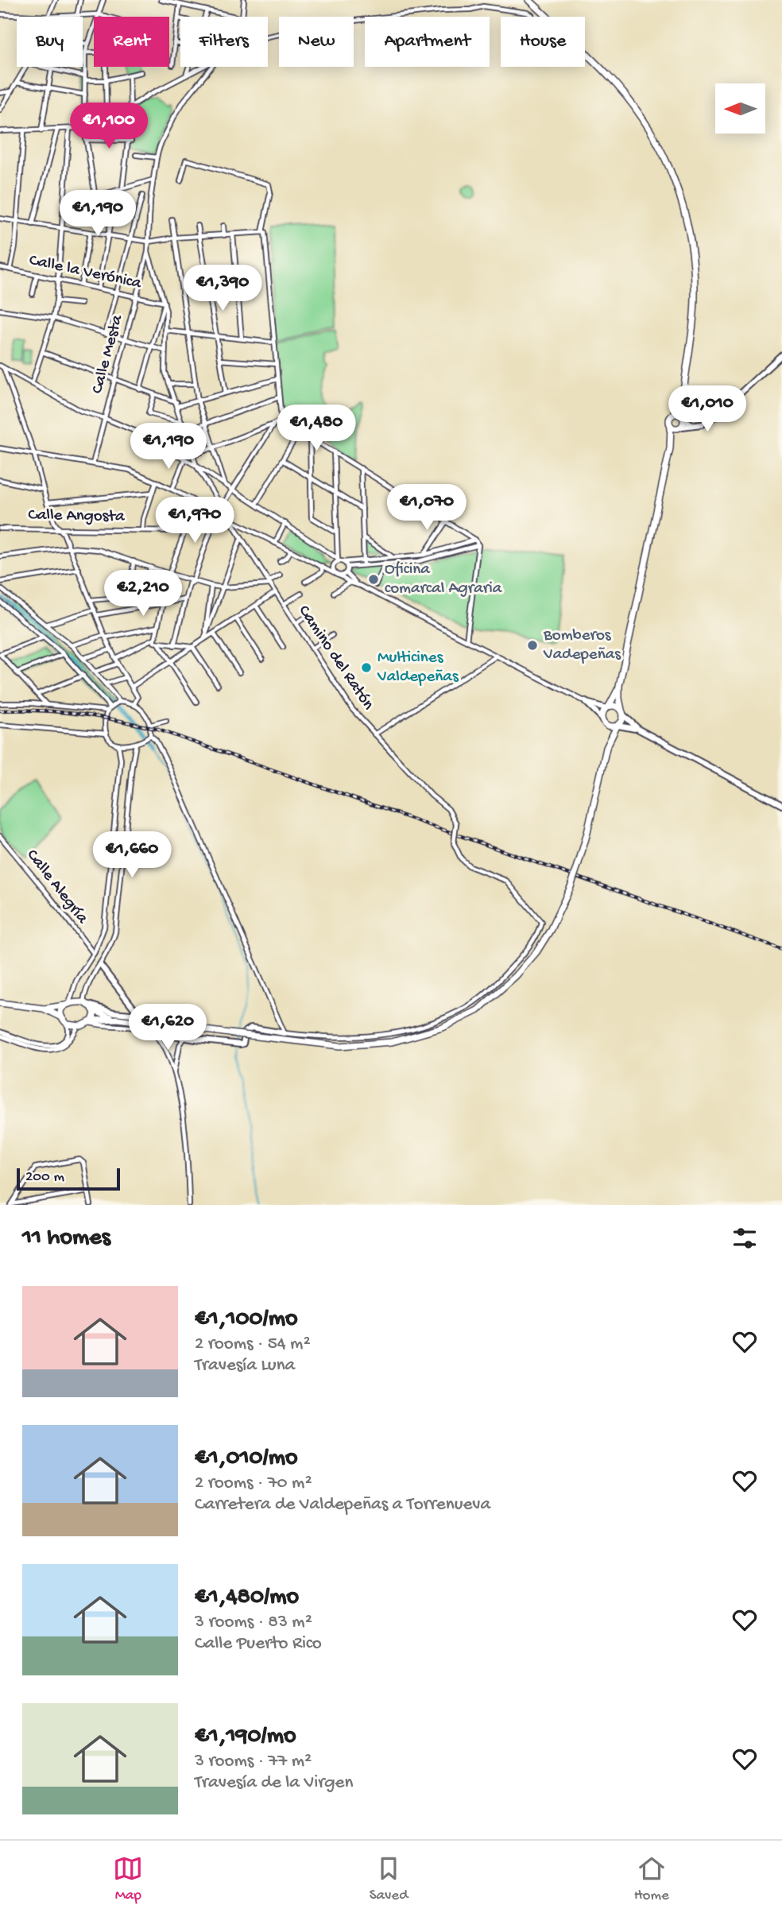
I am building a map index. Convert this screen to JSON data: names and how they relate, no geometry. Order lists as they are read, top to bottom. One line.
{"streets":{"street":["Calle la Verónica","Calle Mesta","Calle Angosta","Camino del Ratón","Calle Alegría"]},"crossings":[["Calle la Verónica","Calle Mesta"]],"places":["Oficina comarcal Agraria","Bomberos Vadepeñas","Multicines Valdepeñas"],"scale_bar":"200 m","north":"left","page":{"chip":["Buy","Rent","Filters","New","Apartment","House"],"price":["€1,100","€1,190","€1,390","€1,010","€1,480","€1,190","€1,070","€1,970","€2,210","€1,660","€1,620"],"scale":"200 m","heading":"11 homes","list":[{"name":"€1,100/mo","note":"2 rooms · 54 m² · Travesía Luna"},{"name":"€1,010/mo","note":"2 rooms · 70 m² · Carretera de Valdepeñas a Torrenueva"},{"name":"€1,480/mo","note":"3 rooms · 83 m² · Calle Puerto Rico"},{"name":"€1,190/mo","note":"3 rooms · 77 m² · Travesía de la Virgen"}],"tabs":["Map","Saved","Home"]}}
